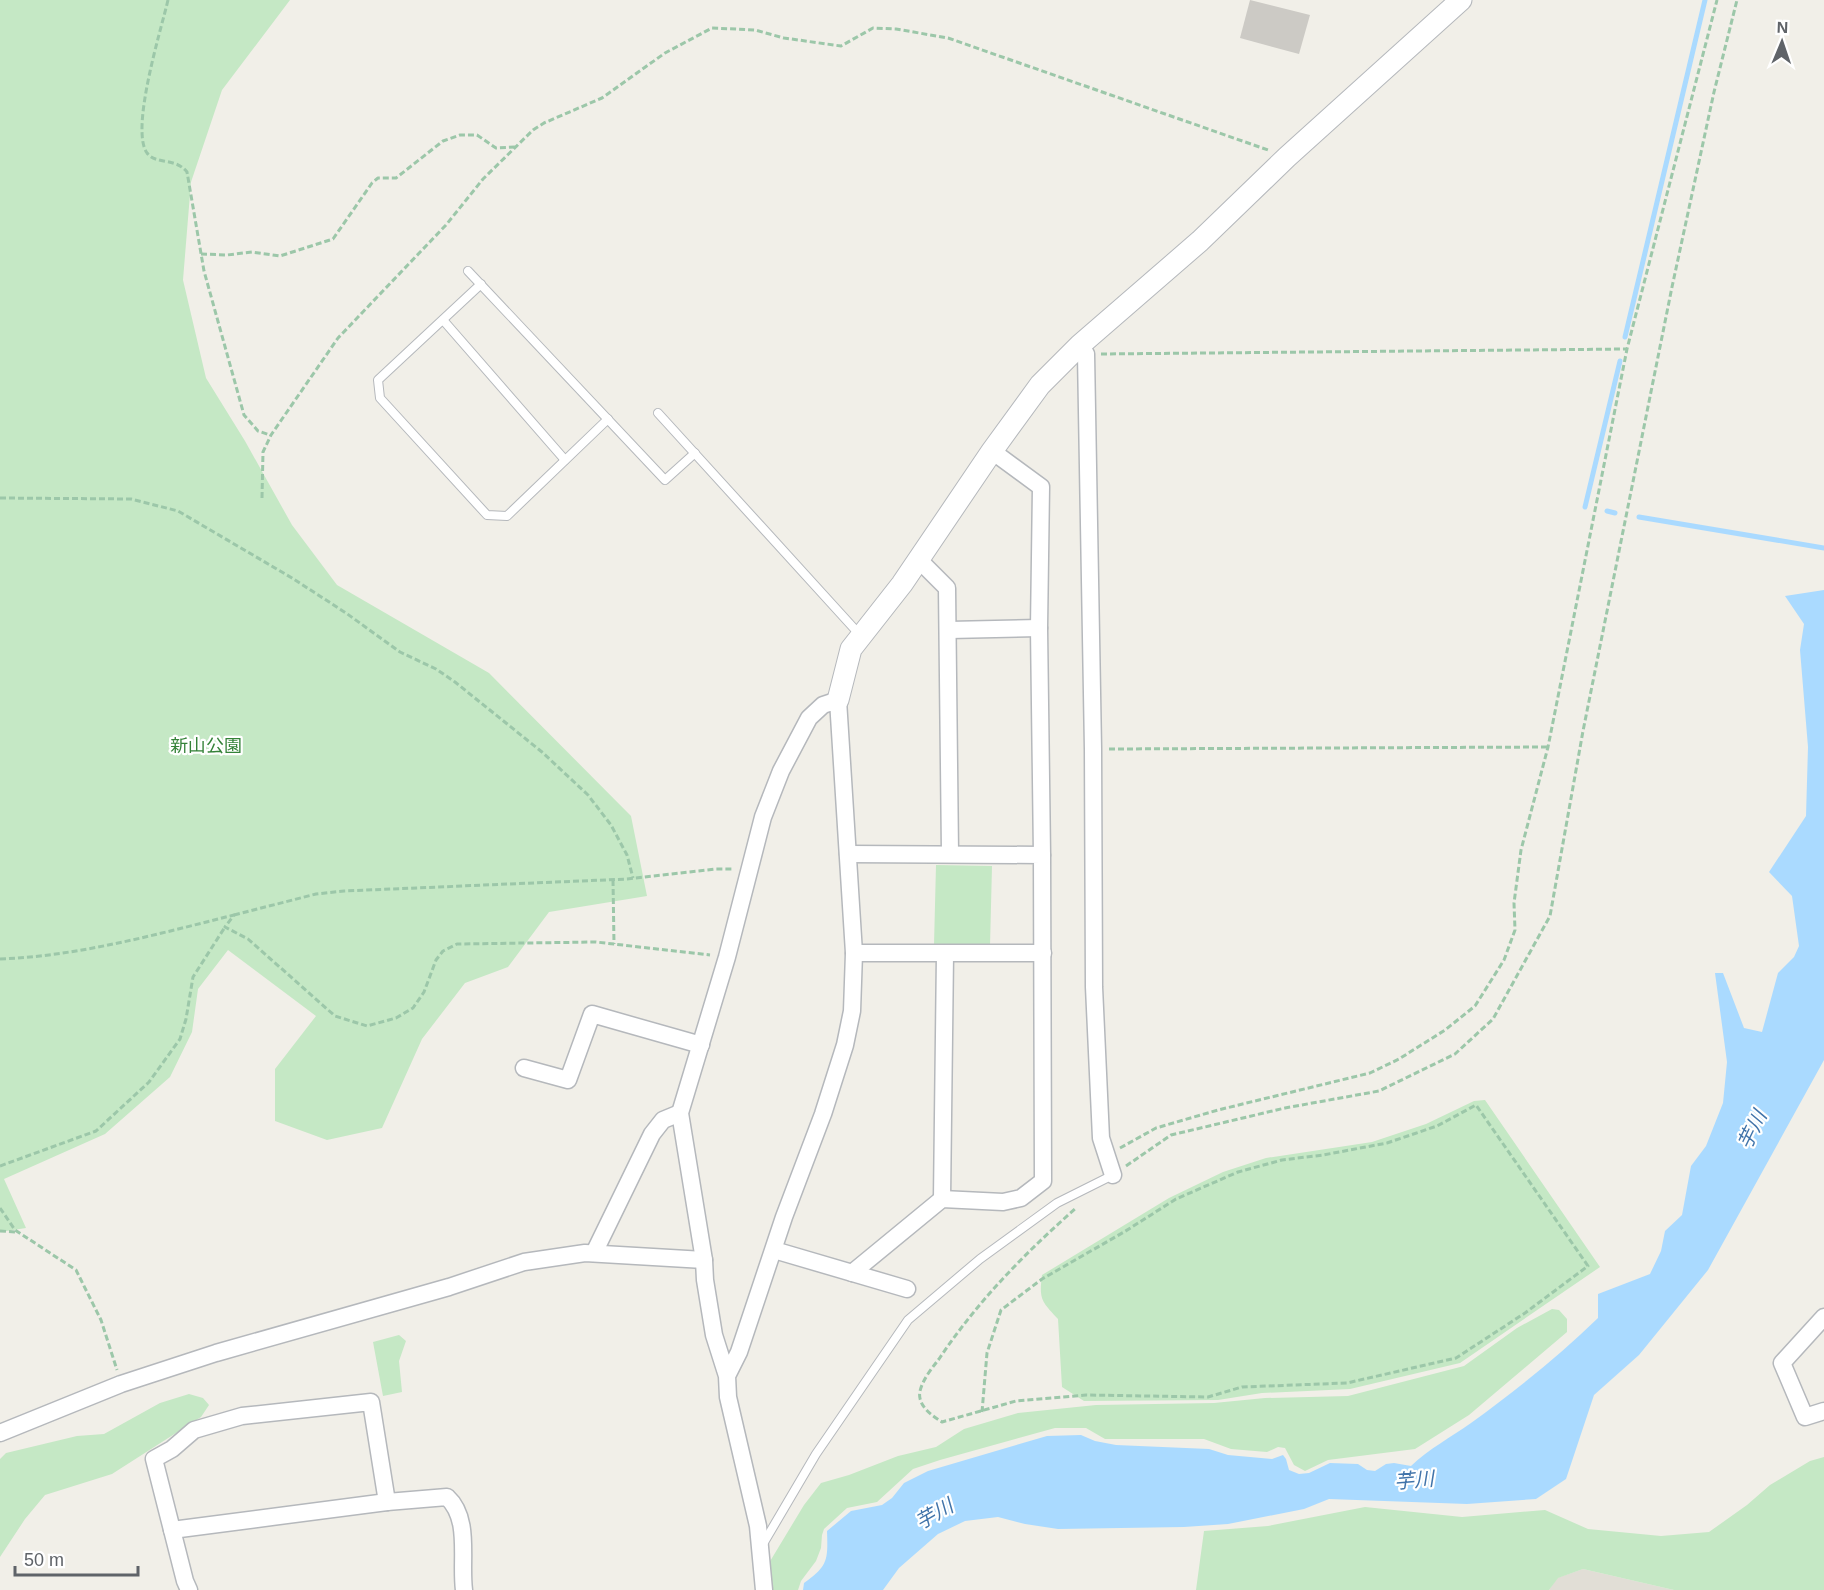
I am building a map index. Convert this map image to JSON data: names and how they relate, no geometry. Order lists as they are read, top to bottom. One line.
{"water":["芋川"],"parks":["新山公園"],"scale_bar":"50 m","north":"top"}
